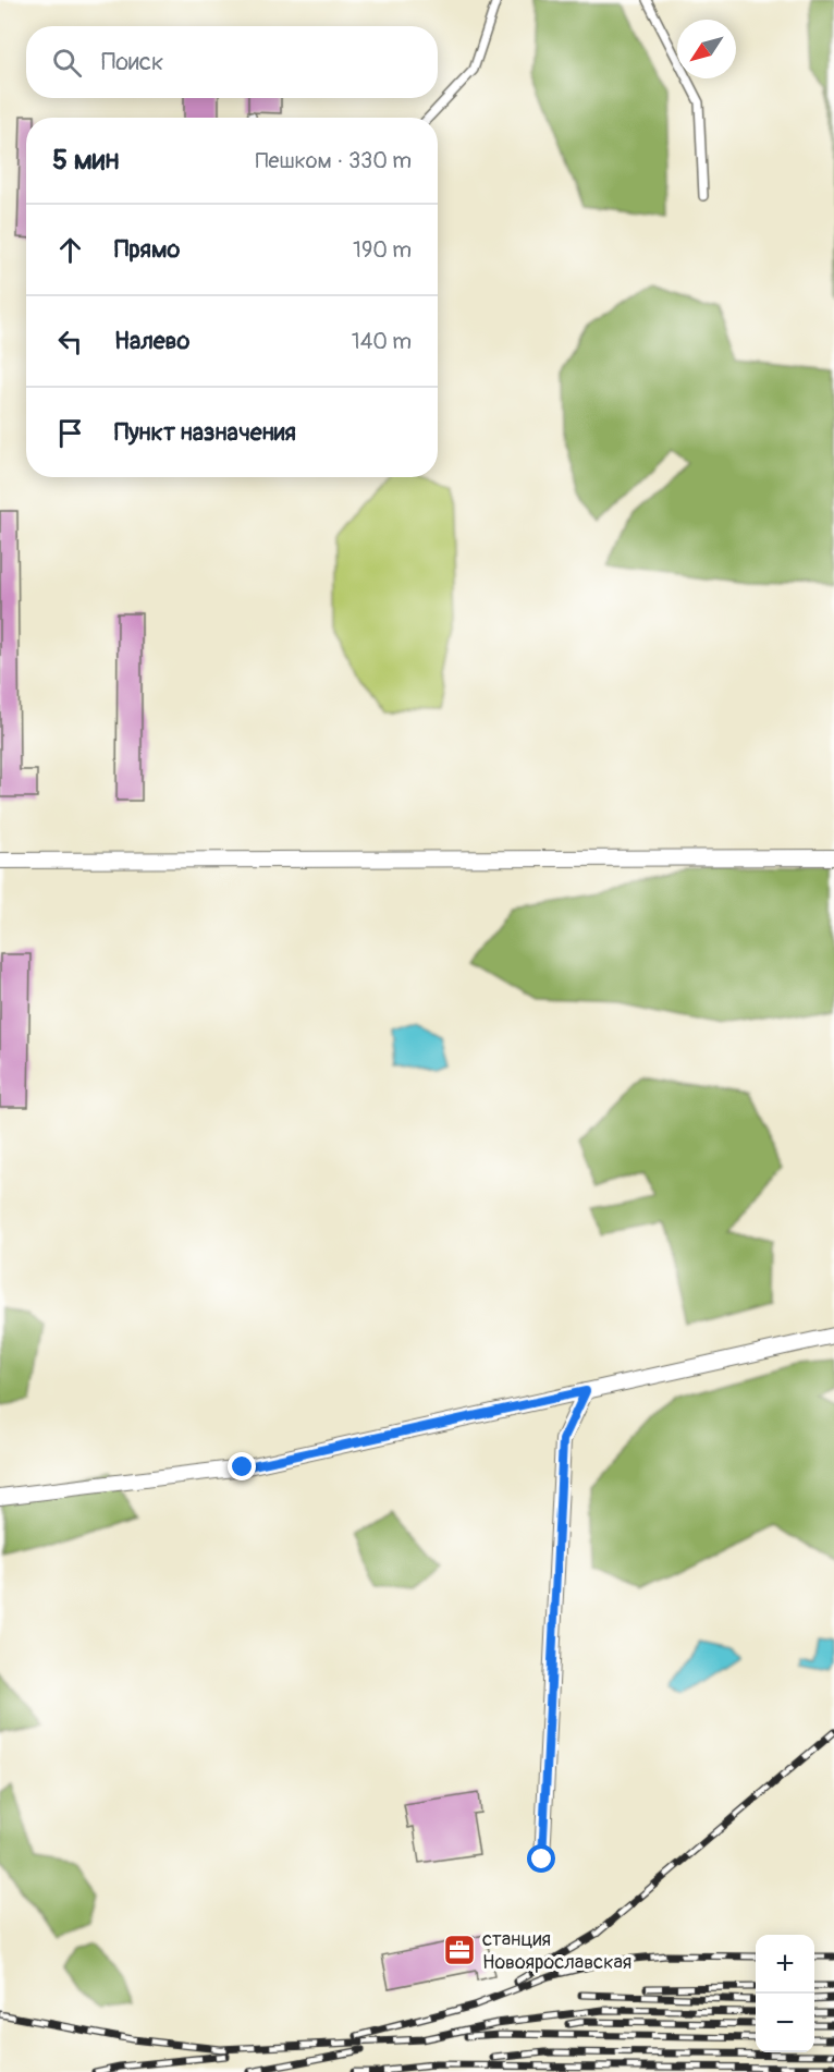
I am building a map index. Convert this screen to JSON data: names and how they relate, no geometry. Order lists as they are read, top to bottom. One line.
{"places":{"office":["станция Новоярославская"]},"north":"bottom left","page":{"search":"Поиск","heading":["5 мин","Пешком · 330 m"],"list":[["Прямо","190 m"],["Налево","140 m"],"Пункт назначения"],"map_buttons":["+","−"]}}
